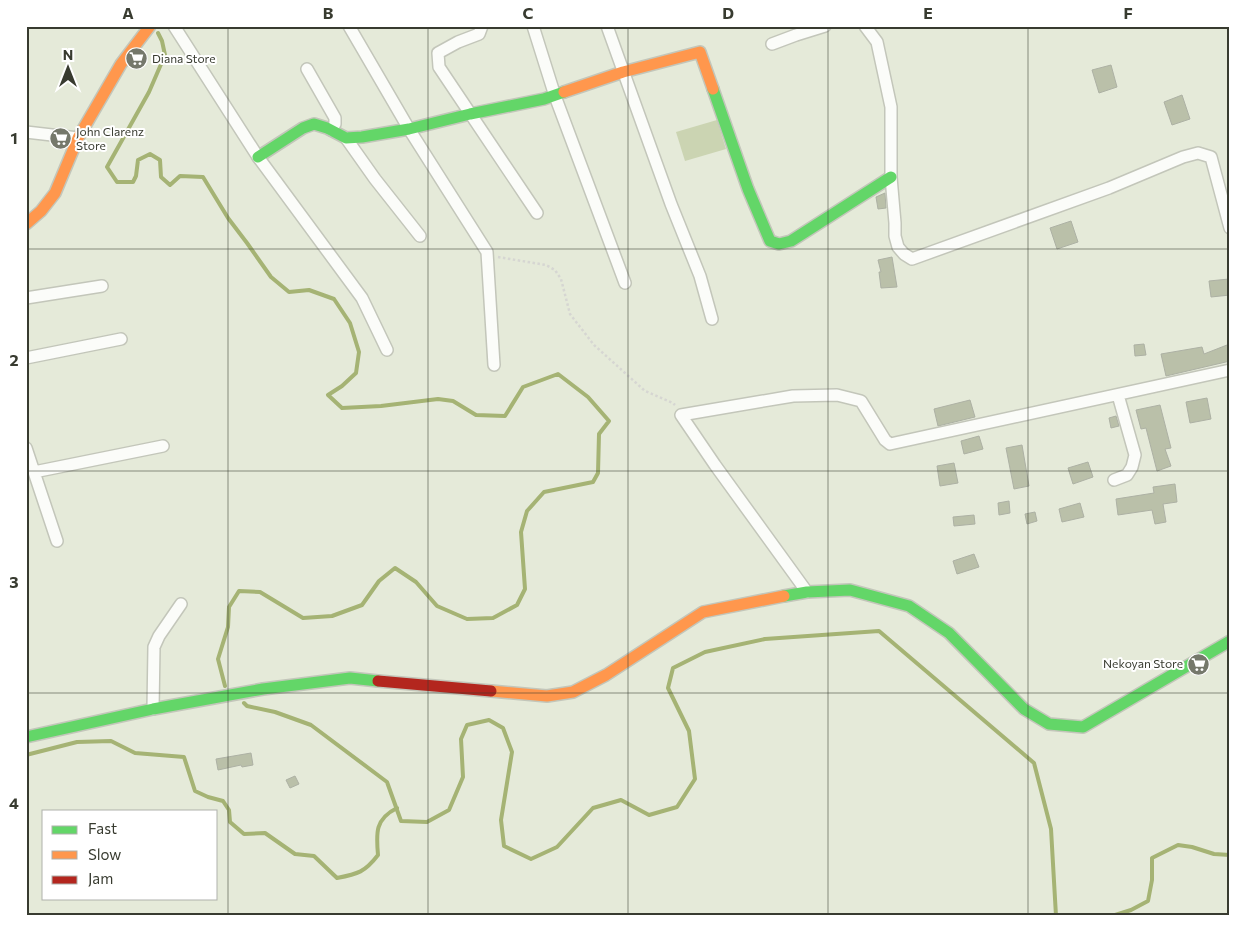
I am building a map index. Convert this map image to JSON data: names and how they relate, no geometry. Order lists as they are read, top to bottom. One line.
{"places":{"supermarket":["Diana Store","John Clarenz Store","Nekoyan Store"]},"legend":["Fast","Slow","Jam"],"north":"top","grid":{"columns":["A","B","C","D","E","F"],"rows":["1","2","3","4"]}}
